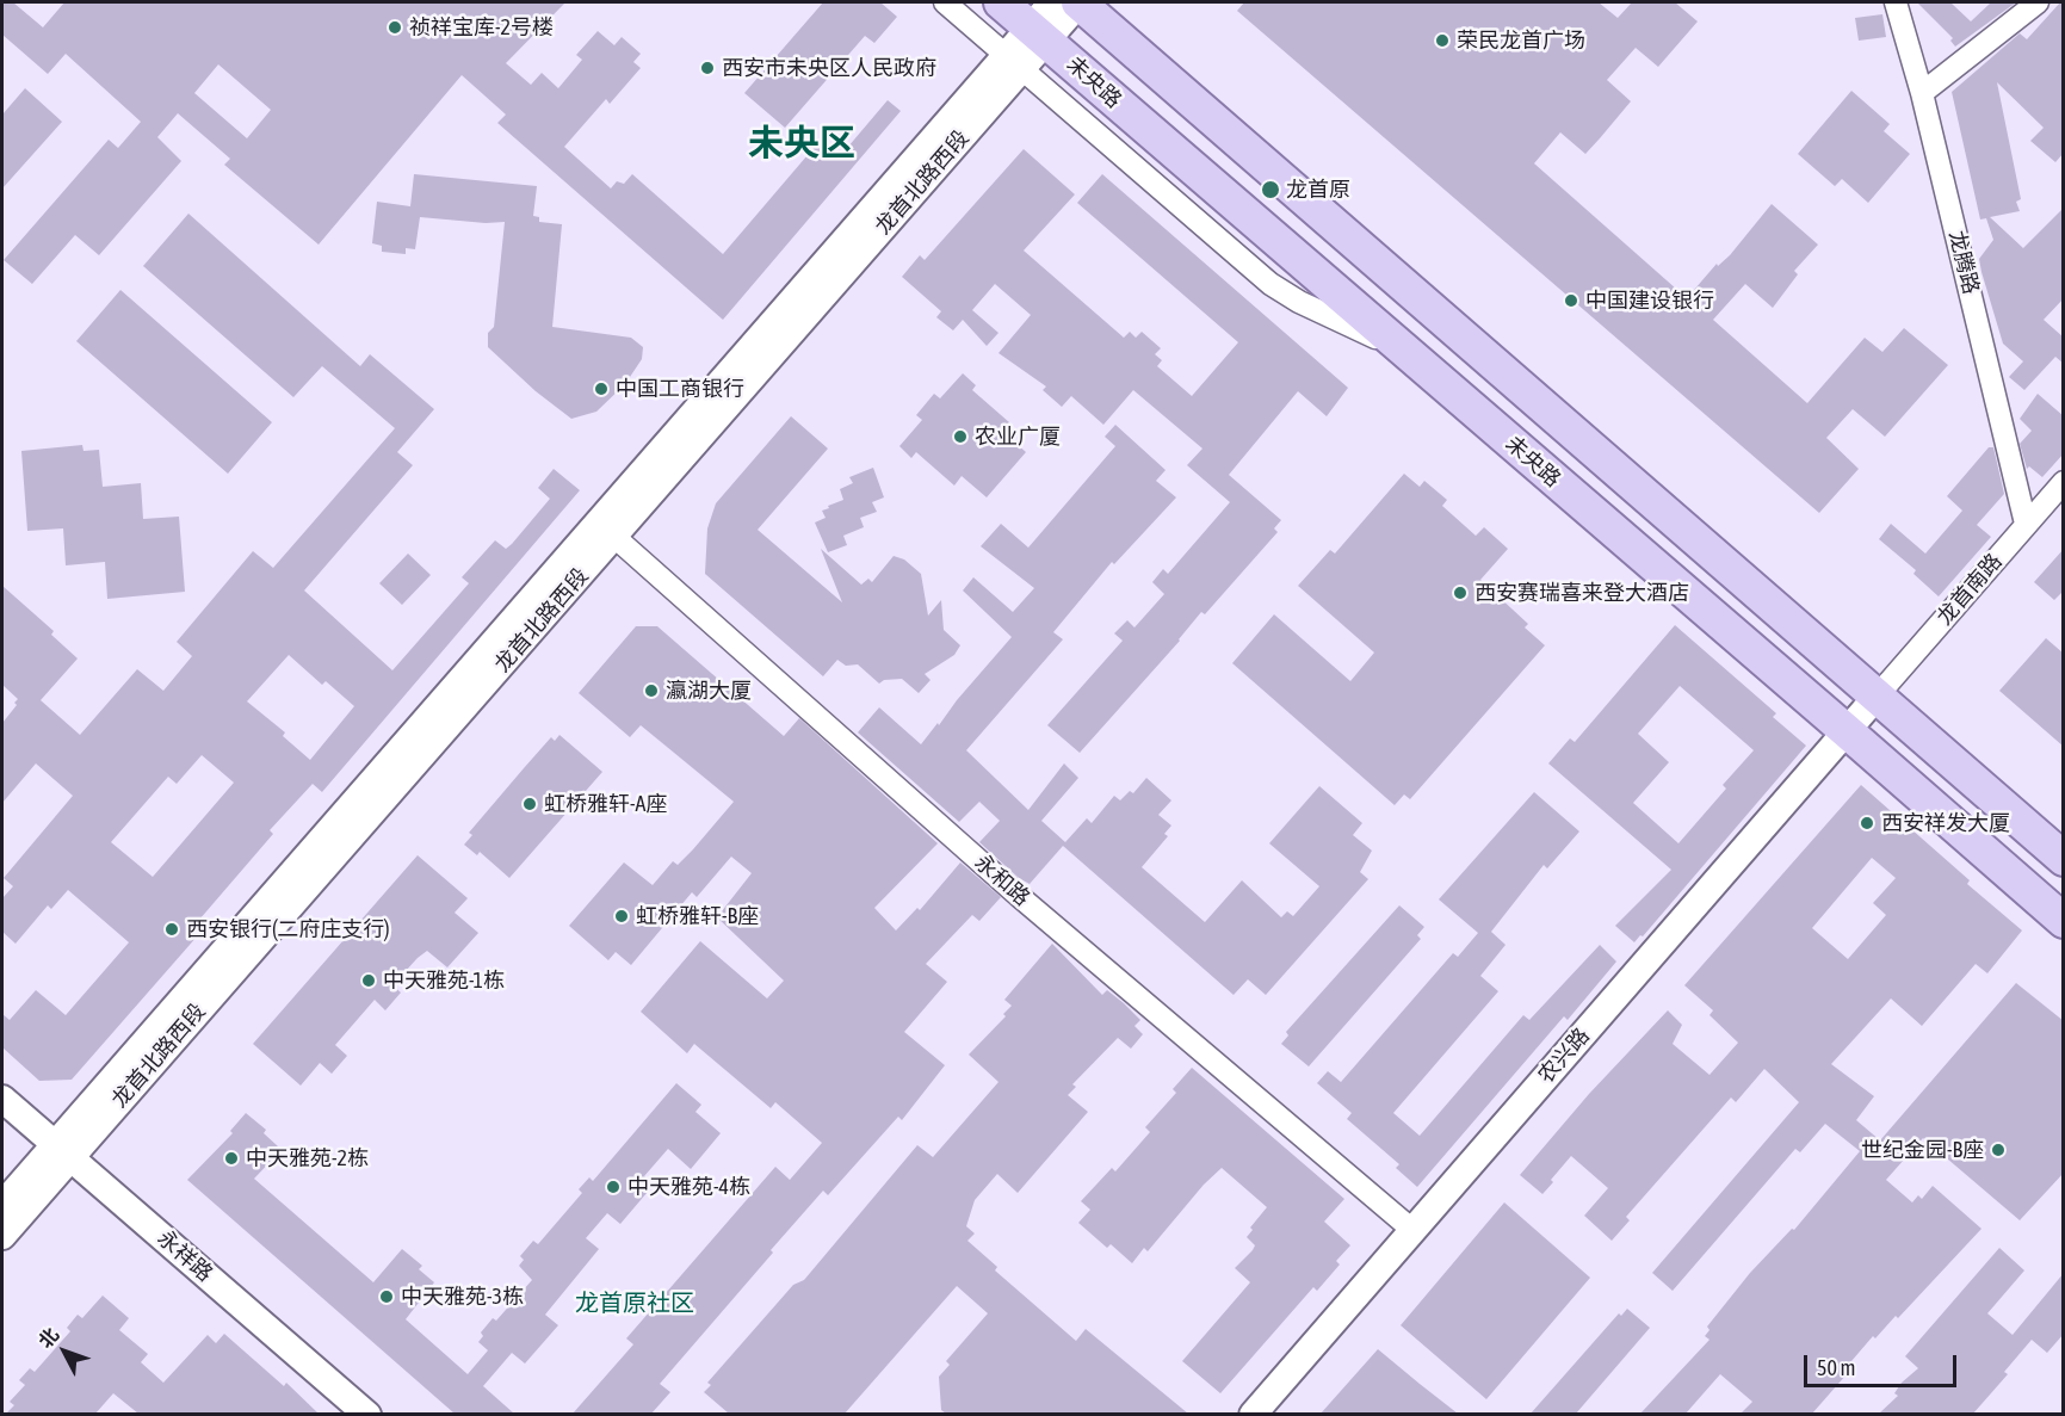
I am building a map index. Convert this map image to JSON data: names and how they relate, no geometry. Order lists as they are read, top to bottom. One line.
{"streets":{"main road":["未央路"],"street":["龙首北路西段","龙腾路","龙首南路","永和路","农兴路","永祥路"]},"crossings":[["未央路","龙首北路西段"],["未央路","农兴路"],["龙首北路西段","永和路"],["龙首北路西段","永祥路"],["龙腾路","龙首南路"],["龙首南路","农兴路"],["永和路","农兴路"]],"districts":["未央区","龙首原社区"],"places":["祯祥宝库-2号楼","荣民龙首广场","西安市未央区人民政府","龙首原","中国建设银行","中国工商银行","农业广厦","西安赛瑞喜来登大酒店","瀛湖大厦","虹桥雅轩-A座","西安祥发大厦","虹桥雅轩-B座","西安银行(二府庄支行)","中天雅苑-1栋","世纪金园-B座","中天雅苑-2栋","中天雅苑-4栋","中天雅苑-3栋"],"scale_bar":"50 m","north":"top left"}
